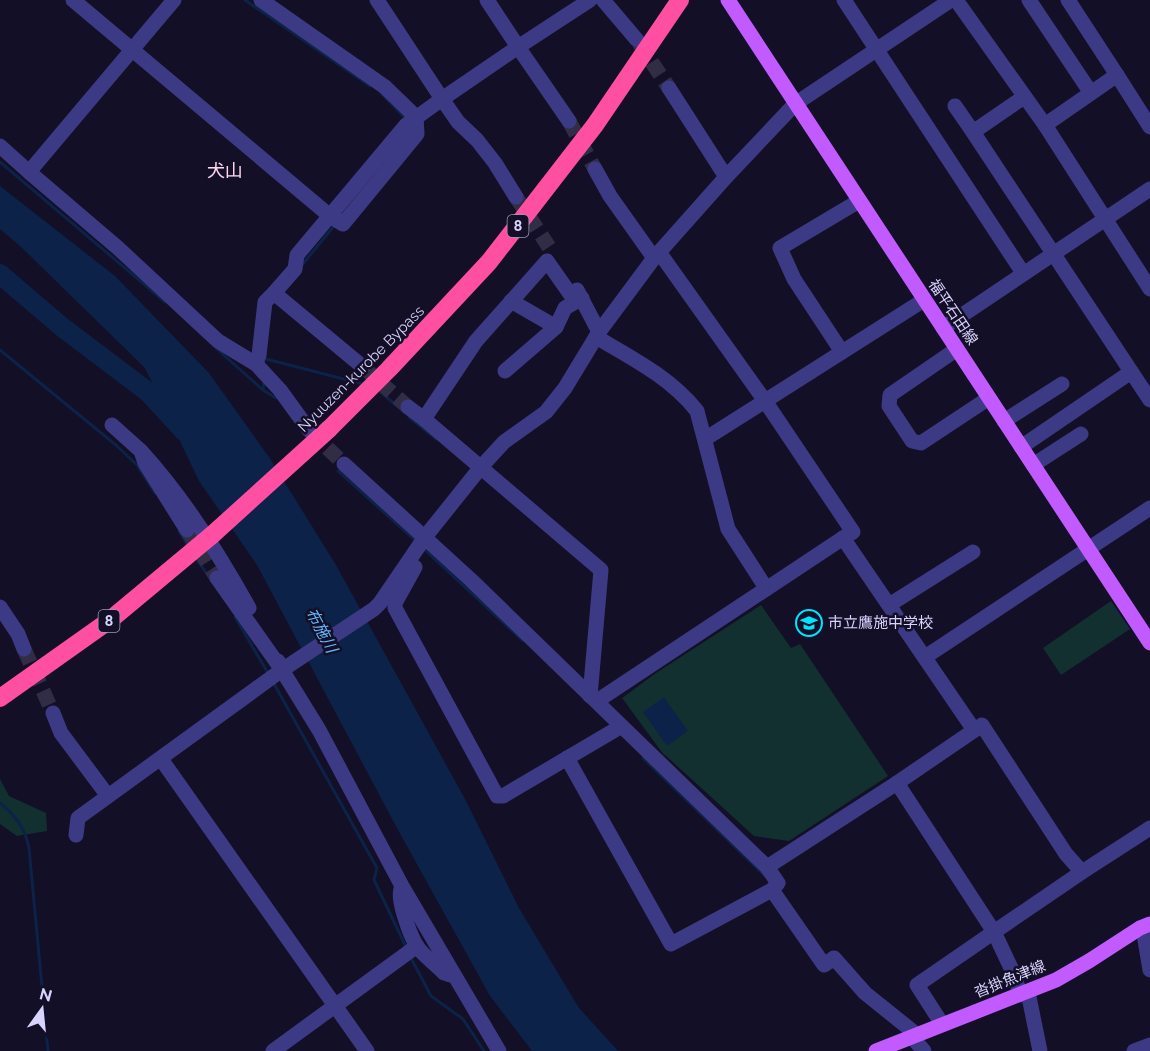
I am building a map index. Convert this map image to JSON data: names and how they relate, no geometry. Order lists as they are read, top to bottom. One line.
{"streets":{"highway":["8","Nyuuzen-kurobe Bypass"],"main road":["福平石田線","沓掛魚津線"]},"districts":["犬山"],"water":["布施川"],"places":{"school or university":["市立鷹施中学校"]},"north":"top"}
